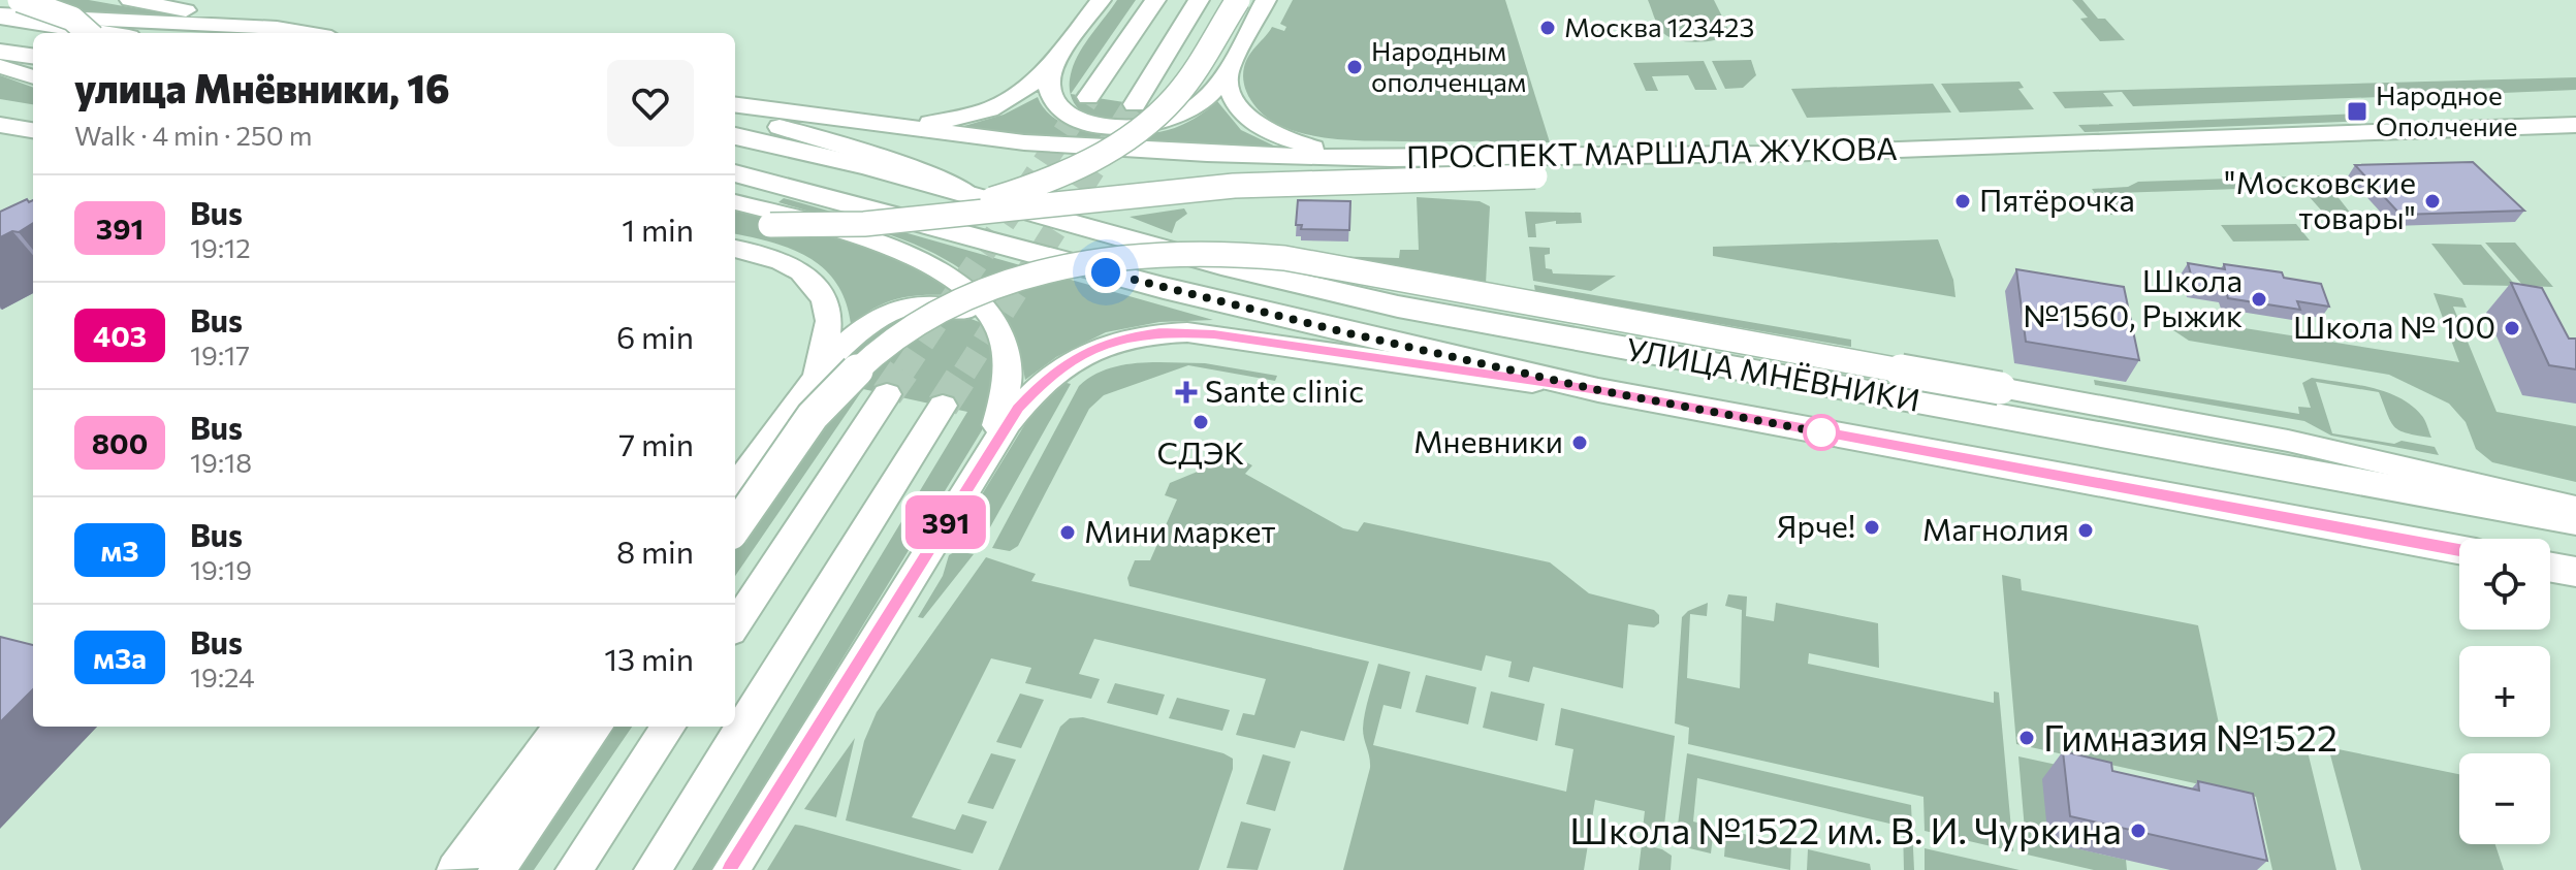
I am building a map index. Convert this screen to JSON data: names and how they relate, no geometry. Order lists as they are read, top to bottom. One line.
{"streets":{"main road":["ПРОСПЕКТ МАРШАЛА ЖУКОВА","УЛИЦА МНЁВНИКИ"]},"places":{"other":["Москва 123423","Народным ополченцам","Пятёрочка","\"Московские товары\"","Школа №1560, Рыжик","Школа № 100","СДЭК","Мневники","Ярче!","Магнолия","Мини маркет","Гимназия №1522","Школа №1522 им. В. И. Чуркина"],"transit":["Народное Ополчение"],"health":["Sante clinic"]},"lines":["bus line 391"],"page":{"on_map":"391","heading":["улица Мнёвники, 16","Walk · 4 min · 250 m"],"list":[{"mark":"391","name":"Bus","note":"19:12","value":"1 min"},{"mark":"403","name":"Bus","note":"19:17","value":"6 min"},{"mark":"800","name":"Bus","note":"19:18","value":"7 min"},{"mark":"м3","name":"Bus","note":"19:19","value":"8 min"},{"mark":"м3а","name":"Bus","note":"19:24","value":"13 min"}],"map_buttons":["+","−"]}}
